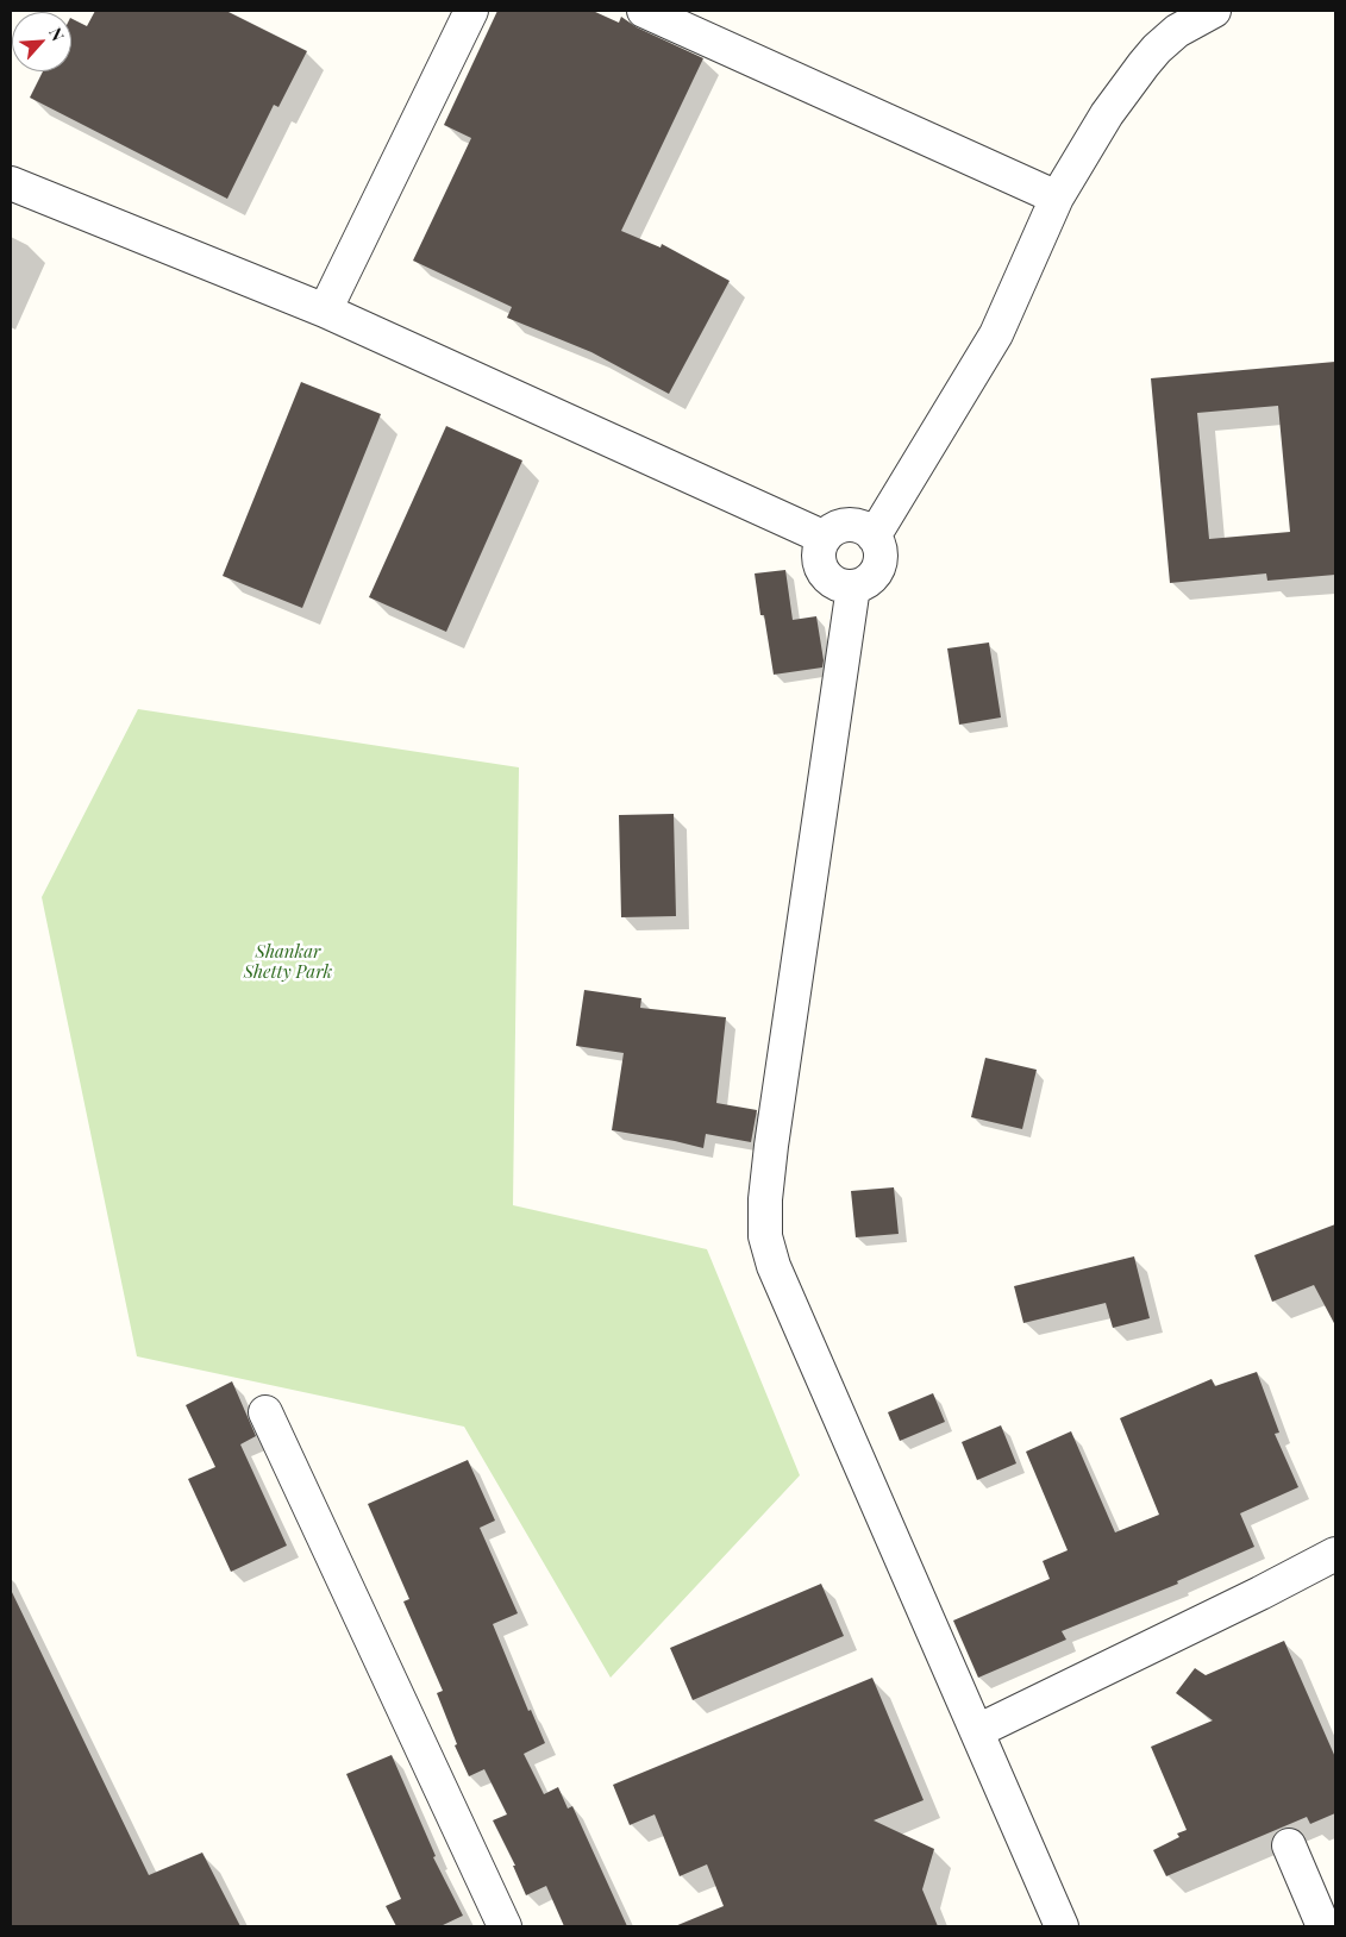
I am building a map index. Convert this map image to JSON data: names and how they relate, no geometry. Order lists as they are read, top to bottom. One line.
{"parks":["Shankar Shetty Park"],"north":"top right"}
